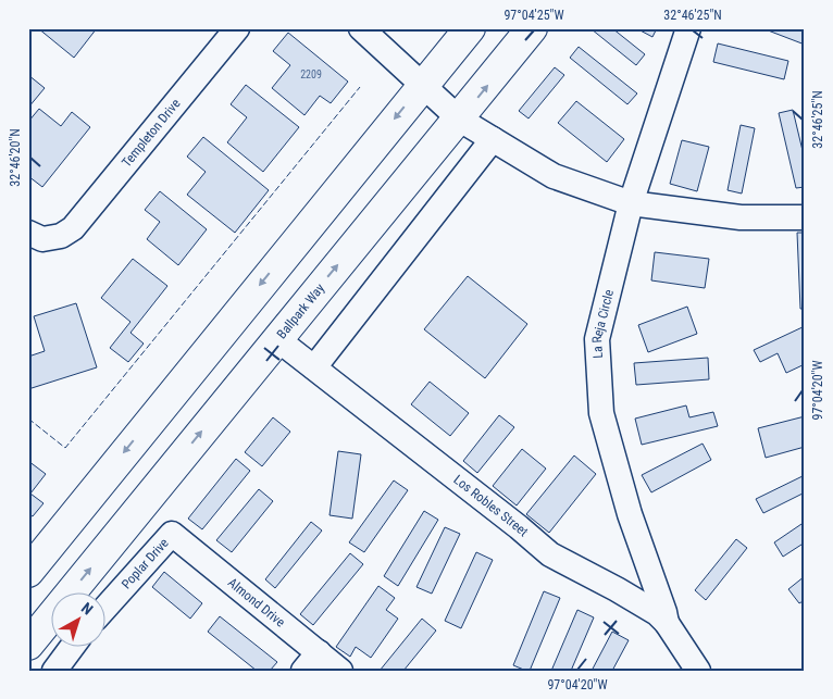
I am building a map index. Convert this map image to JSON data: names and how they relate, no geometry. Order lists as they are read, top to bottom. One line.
{"streets":{"main road":["Ballpark Way"],"street":["Templeton Drive","La Reja Circle","Los Robles Street","Poplar Drive","Almond Drive"]},"crossings":[["Ballpark Way","Los Robles Street"],["La Reja Circle","Los Robles Street"],["Poplar Drive","Almond Drive"]],"house_numbers":["2209"],"north":"top right","coordinates":["97°04'25\"W","32°46'25\"N","32°46'20\"N","97°04'20\"W"]}
